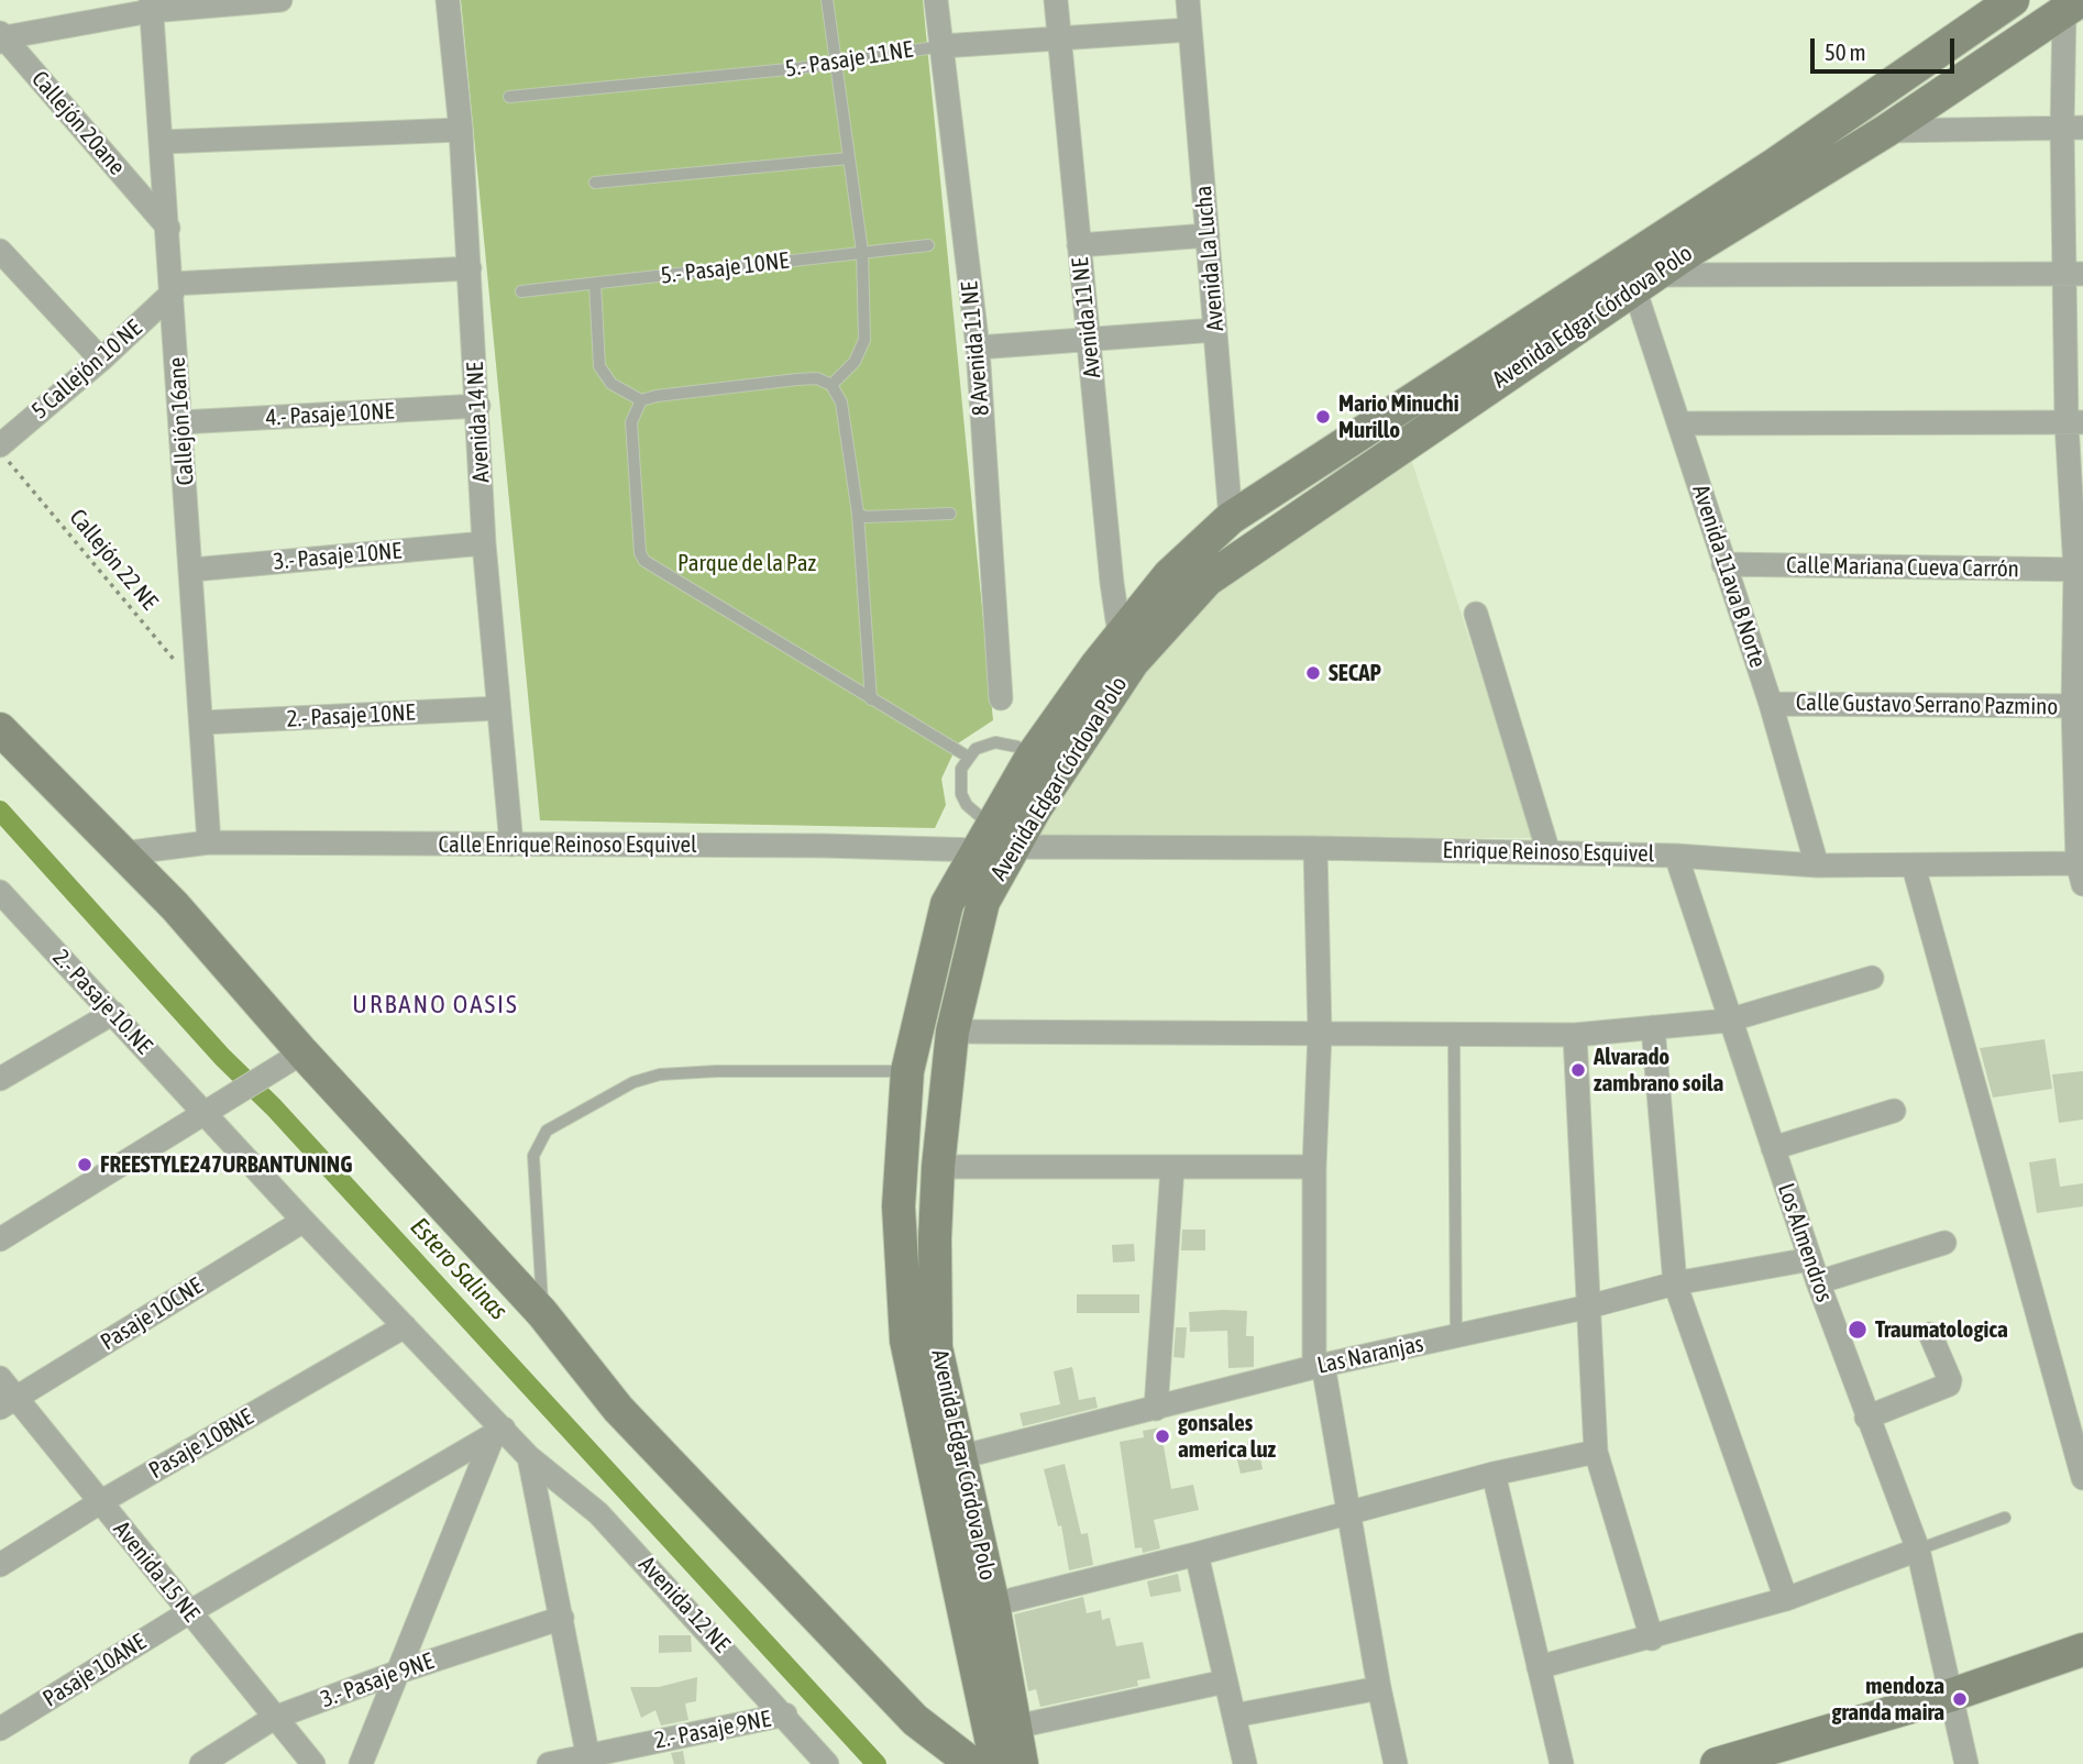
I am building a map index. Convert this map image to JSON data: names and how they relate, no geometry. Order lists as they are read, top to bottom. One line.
{"streets":{"main road":["Avenida Edgar Córdova Polo"],"street":["5.- Pasaje 11NE","Callejón 20ane","Avenida La Lucha","Avenida 11 NE","8 Avenida 11 NE","5 Callejón 10 NE","4.- Pasaje 10NE","Callejón 16ane","Avenida 14 NE","3.- Pasaje 10NE","Calle Mariana Cueva Carrón","Avenida 11ava B Norte","Calle Gustavo Serrano Pazmino","2.- Pasaje 10NE","Calle Enrique Reinoso Esquivel","Enrique Reinoso Esquivel","2.- Pasaje 10.NE","Los Almendros","Pasaje 10CNE","Las Naranjas","Pasaje 10BNE","Avenida 15 NE","Avenida 12 NE","Pasaje 10ANE","3.- Pasaje 9NE","2.- Pasaje 9NE"],"lane":["5.- Pasaje 10NE"],"path":["Callejón 22 NE"]},"crossings":[["5.- Pasaje 11NE","Avenida La Lucha"],["5.- Pasaje 11NE","Avenida 11 NE"],["5.- Pasaje 11NE","8 Avenida 11 NE"],["Callejón 20ane","Callejón 16ane"],["Avenida La Lucha","Avenida Edgar Córdova Polo"],["Avenida Edgar Córdova Polo","Avenida 11 NE"],["Avenida Edgar Córdova Polo","Avenida 11ava B Norte"],["Avenida Edgar Córdova Polo","Calle Enrique Reinoso Esquivel"],["Avenida Edgar Córdova Polo","Enrique Reinoso Esquivel"],["Avenida Edgar Córdova Polo","Las Naranjas"],["5 Callejón 10 NE","Callejón 16ane"],["5 Callejón 10 NE","Callejón 22 NE"],["4.- Pasaje 10NE","Callejón 16ane"],["4.- Pasaje 10NE","Avenida 14 NE"],["Callejón 16ane","3.- Pasaje 10NE"],["Callejón 16ane","Callejón 22 NE"],["Callejón 16ane","2.- Pasaje 10NE"],["Callejón 16ane","Calle Enrique Reinoso Esquivel"],["Avenida 14 NE","3.- Pasaje 10NE"],["Avenida 14 NE","2.- Pasaje 10NE"],["Avenida 14 NE","Calle Enrique Reinoso Esquivel"],["Calle Mariana Cueva Carrón","Avenida 11ava B Norte"],["Avenida 11ava B Norte","Calle Gustavo Serrano Pazmino"],["Avenida 11ava B Norte","Enrique Reinoso Esquivel"],["Calle Enrique Reinoso Esquivel","Enrique Reinoso Esquivel"],["Enrique Reinoso Esquivel","Los Almendros"],["Los Almendros","Las Naranjas"],["Pasaje 10CNE","Avenida 15 NE"],["Pasaje 10BNE","Avenida 15 NE"],["Pasaje 10BNE","Avenida 12 NE"],["Avenida 15 NE","Pasaje 10ANE"],["Avenida 15 NE","3.- Pasaje 9NE"],["Avenida 12 NE","Pasaje 10ANE"],["Avenida 12 NE","2.- Pasaje 9NE"]],"districts":["URBANO OASIS"],"water":["Estero Salinas"],"parks":["Parque de la Paz"],"places":["Mario Minuchi Murillo","SECAP","Alvarado zambrano soila","FREESTYLE247URBANTUNING","Traumatologica","gonsales america luz","mendoza granda maira"],"scale_bar":"50 m"}
